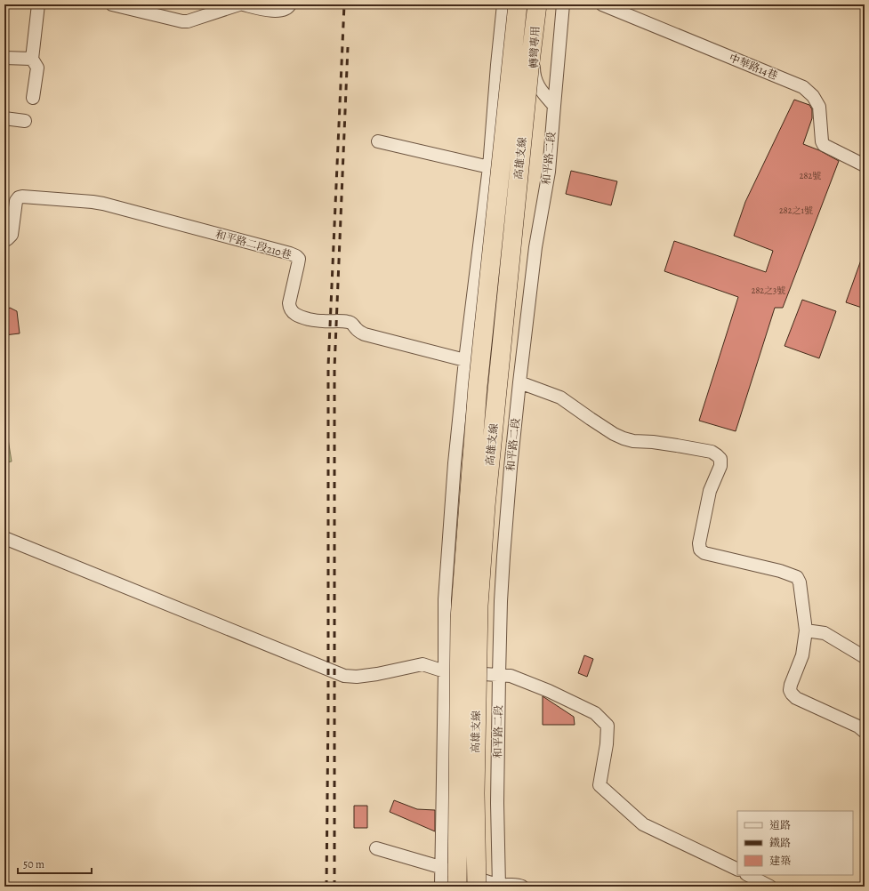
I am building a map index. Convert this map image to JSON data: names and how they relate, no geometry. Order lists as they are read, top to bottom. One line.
{"streets":{"highway":["高雄支線"],"street":["轉彎專用","中華路14巷","和平路二段","和平路二段210巷"]},"crossings":[["轉彎專用","高雄支線"],["轉彎專用","和平路二段"]],"house_numbers":["282號","282之1號","282之3號"],"legend":["道路","鐵路","建築"],"scale_bar":"50 m"}
